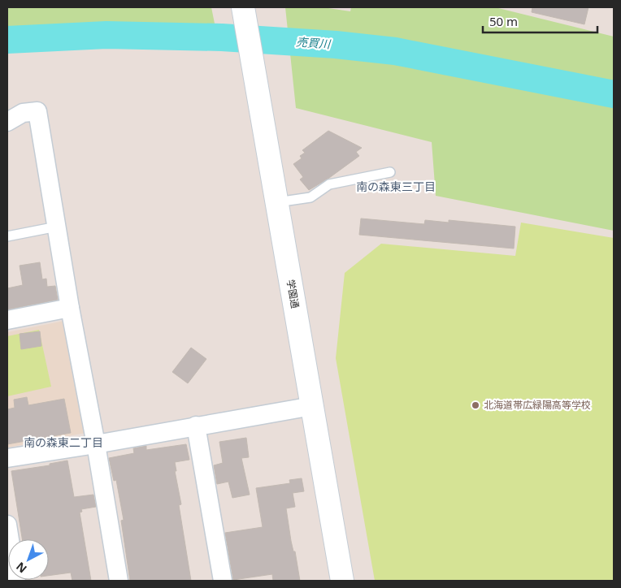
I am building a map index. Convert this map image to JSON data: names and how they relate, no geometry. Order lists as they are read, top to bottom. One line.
{"streets":{"street":["学園通"]},"districts":["南の森東三丁目","南の森東二丁目"],"water":["売買川"],"places":["北海道帯広緑陽高等学校"],"scale_bar":"50 m","north":"bottom left"}
